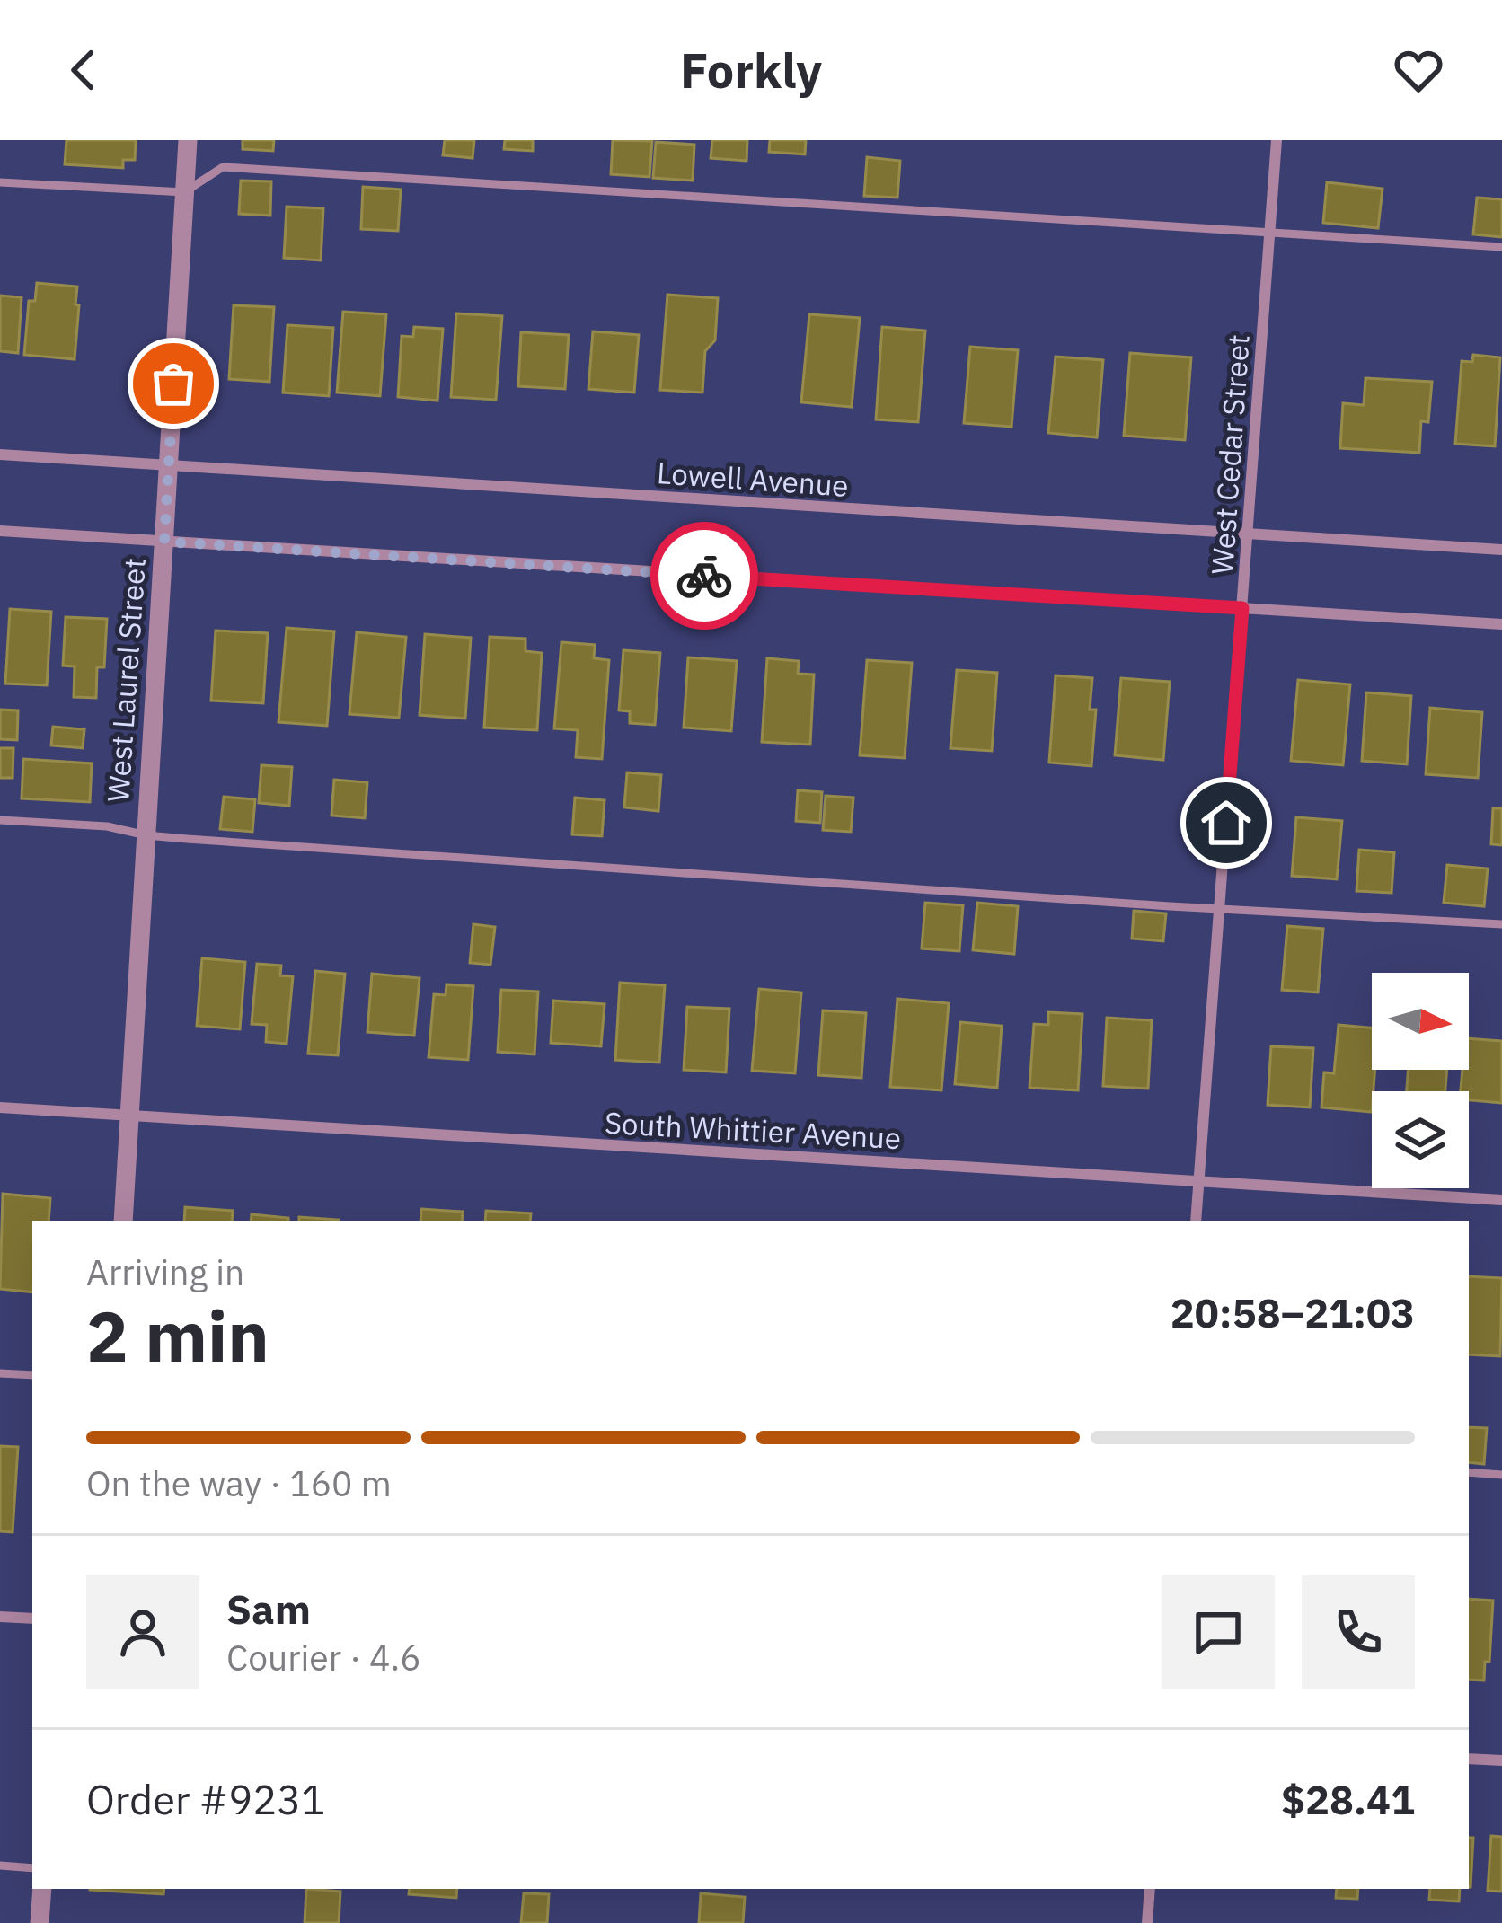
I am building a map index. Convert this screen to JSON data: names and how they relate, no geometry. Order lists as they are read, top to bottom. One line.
{"streets":{"street":["West Cedar Street","Lowell Avenue","West Laurel Street","South Whittier Avenue"]},"crossings":[["West Cedar Street","Lowell Avenue"],["West Cedar Street","South Whittier Avenue"],["Lowell Avenue","West Laurel Street"],["West Laurel Street","South Whittier Avenue"]],"north":"right","page":{"header":"Forkly","heading":["2 min","Arriving in","20:58–21:03"],"panel":["Sam","Courier · 4.6","Order #9231","$28.41"],"bar":"On the way · 160 m"}}
